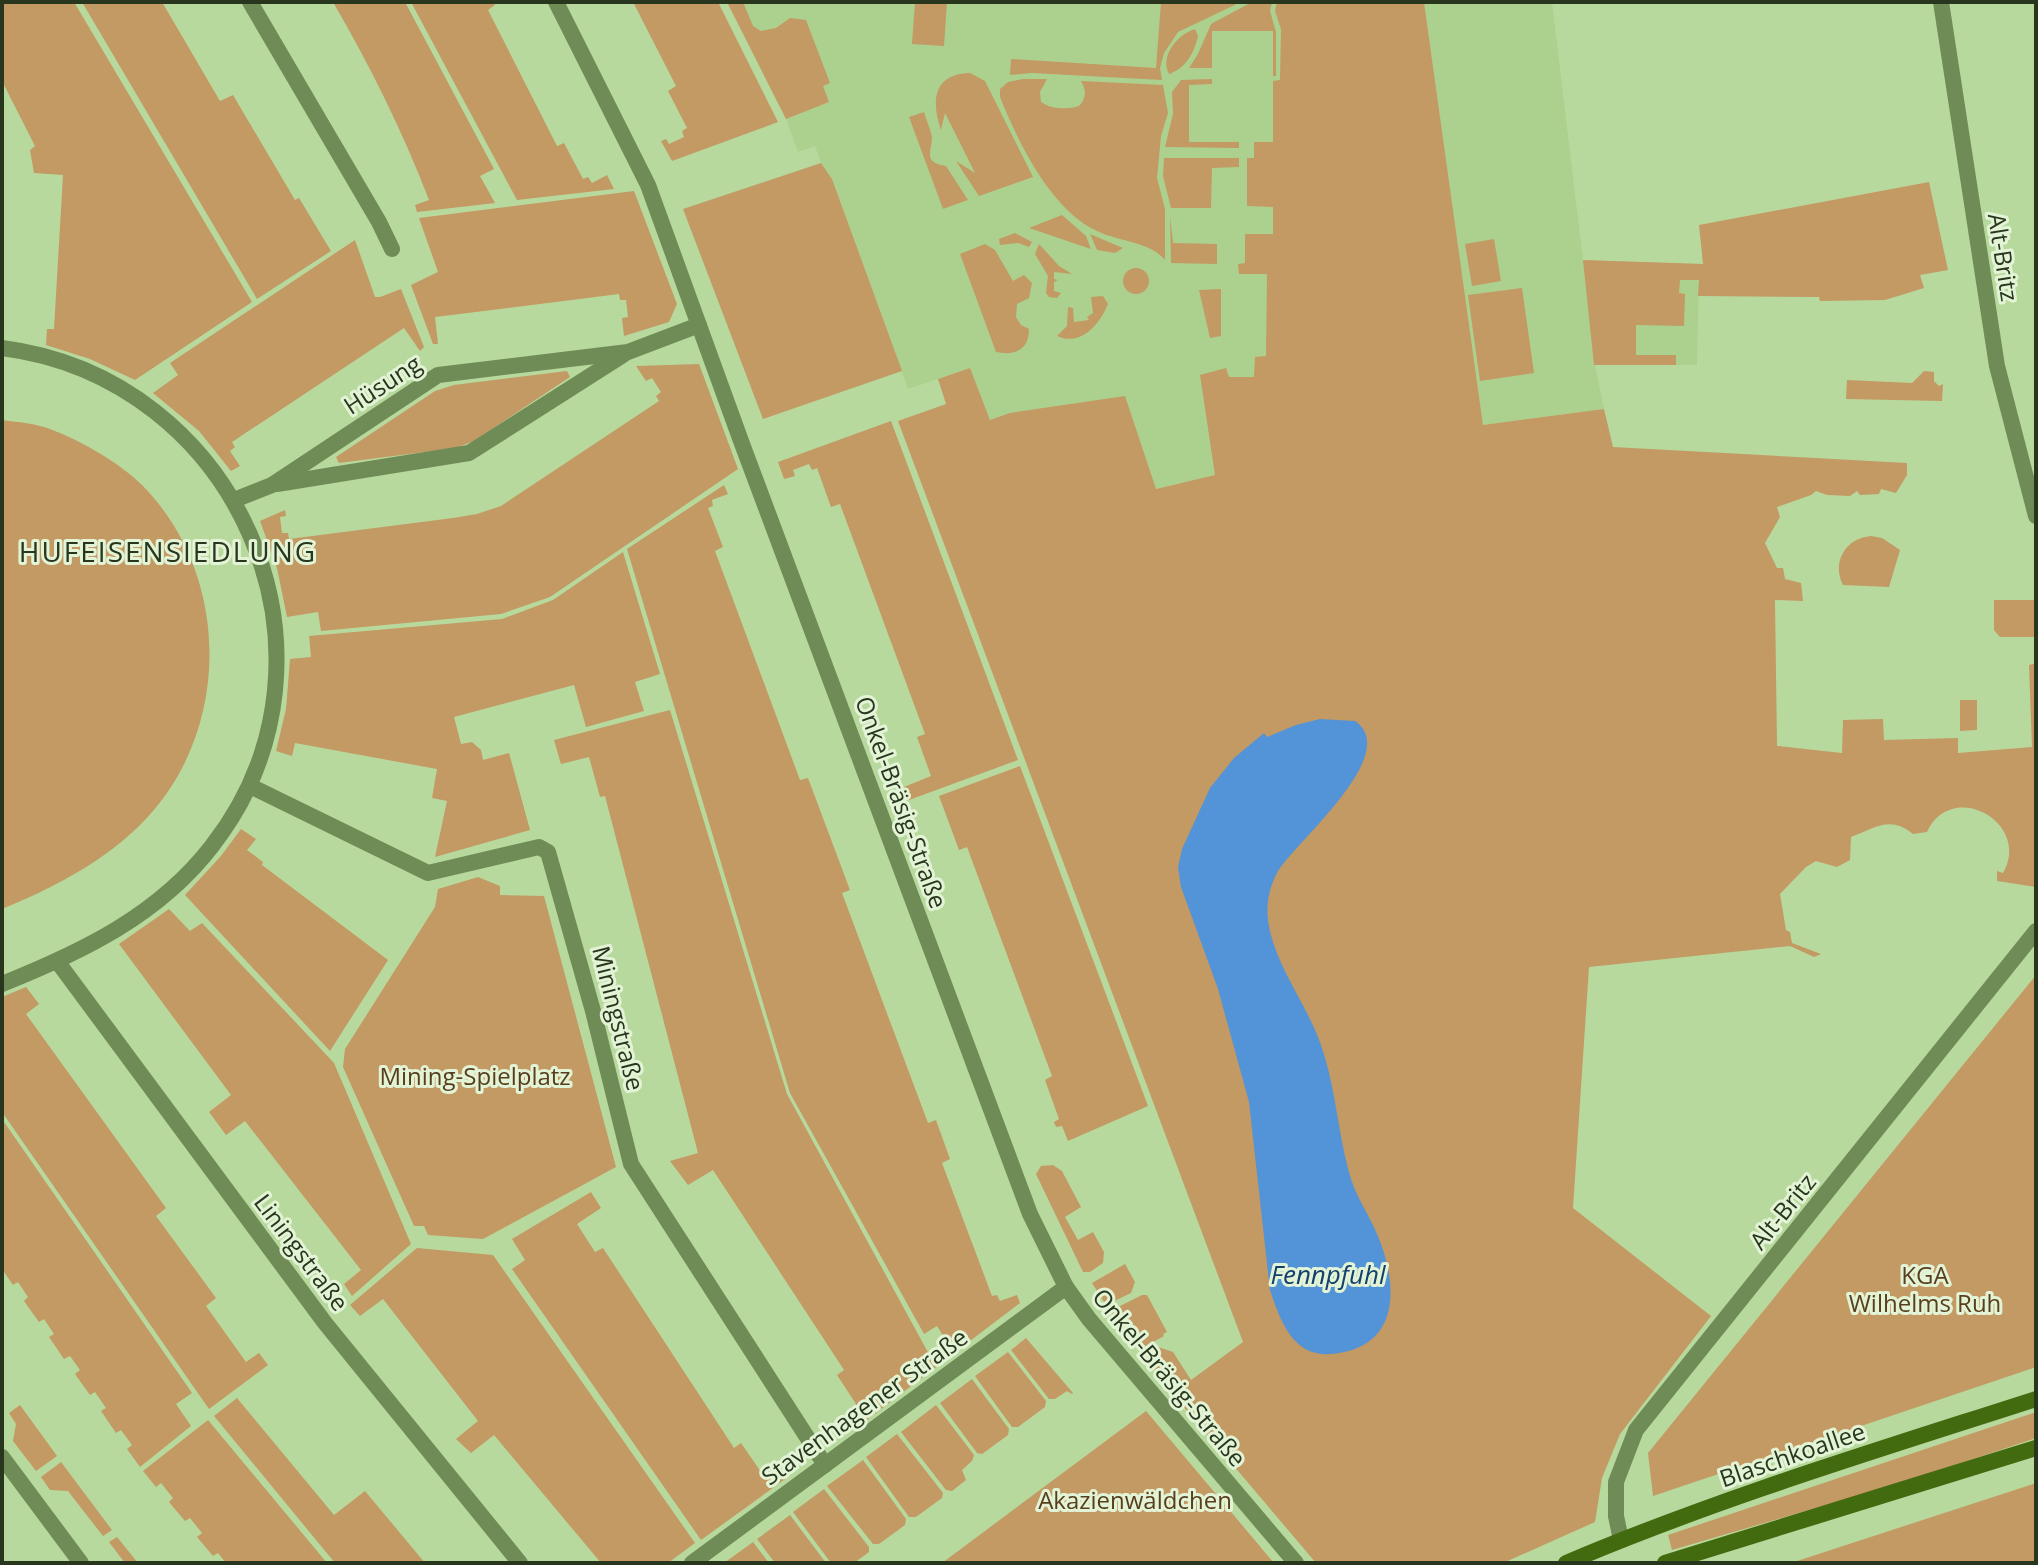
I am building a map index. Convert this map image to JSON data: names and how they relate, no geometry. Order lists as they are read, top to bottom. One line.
{"streets":{"main road":["Blaschkoallee"],"street":["Alt-Britz","Hüsung","Onkel-Bräsig-Straße","Miningstraße","Liningstraße","Stavenhagener Straße"]},"crossings":[["Alt-Britz","Blaschkoallee"],["Hüsung","Onkel-Bräsig-Straße"],["Onkel-Bräsig-Straße","Stavenhagener Straße"],["Miningstraße","Stavenhagener Straße"]],"districts":["HUFEISENSIEDLUNG"],"water":["Fennpfuhl"],"parks":["Mining-Spielplatz","KGA Wilhelms Ruh","Akazienwäldchen"]}
